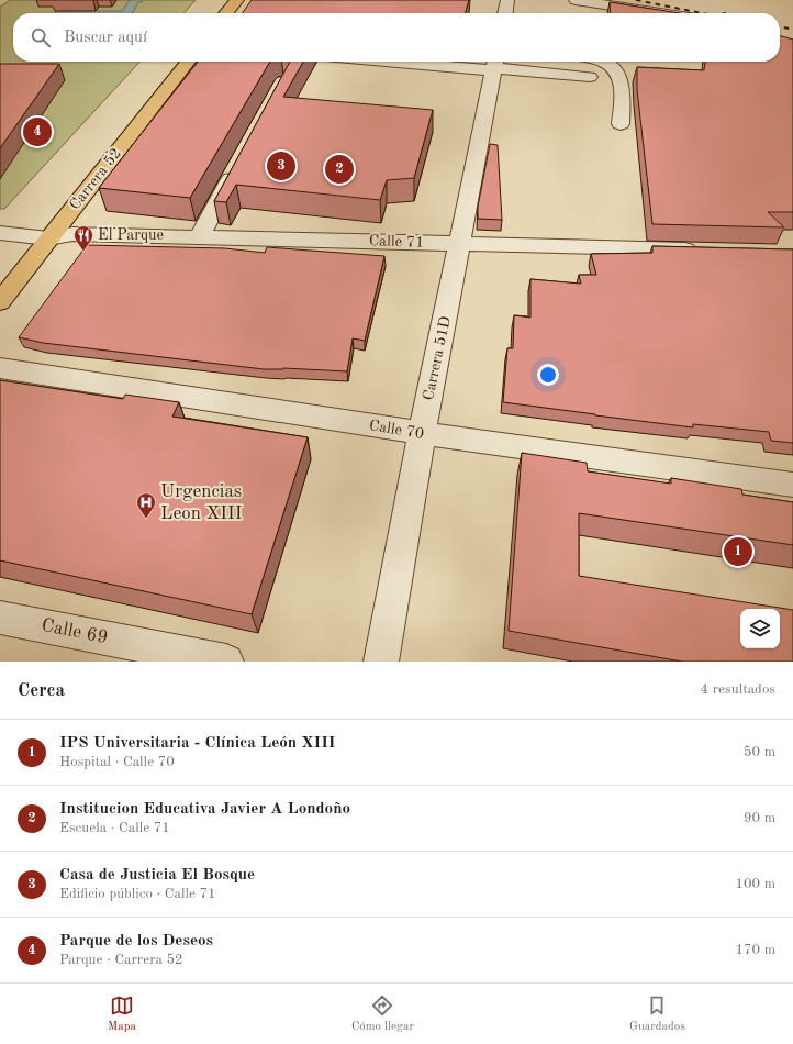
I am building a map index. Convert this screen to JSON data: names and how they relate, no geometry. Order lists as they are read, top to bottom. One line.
{"streets":{"main road":["Carrera 52"],"street":["Calle 71","Carrera 51D","Calle 70","Calle 69"]},"crossings":[["Carrera 52","Calle 71"],["Calle 71","Carrera 51D"],["Carrera 51D","Calle 70"]],"places":{"restaurant":["El Parque"],"hospital":["Urgencias Leon XIII"]},"page":{"search":"Buscar aquí","pins":["4","3","2","1"],"heading":["Cerca","4 resultados"],"list":[{"mark":"1","name":"IPS Universitaria - Clínica León XIII","note":"Hospital · Calle 70","value":"50 m"},{"mark":"2","name":"Institucion Educativa Javier A Londoño","note":"Escuela · Calle 71","value":"90 m"},{"mark":"3","name":"Casa de Justicia El Bosque","note":"Edificio público · Calle 71","value":"100 m"},{"mark":"4","name":"Parque de los Deseos","note":"Parque · Carrera 52","value":"170 m"}],"nav":["Mapa","Cómo llegar","Guardados"]}}
